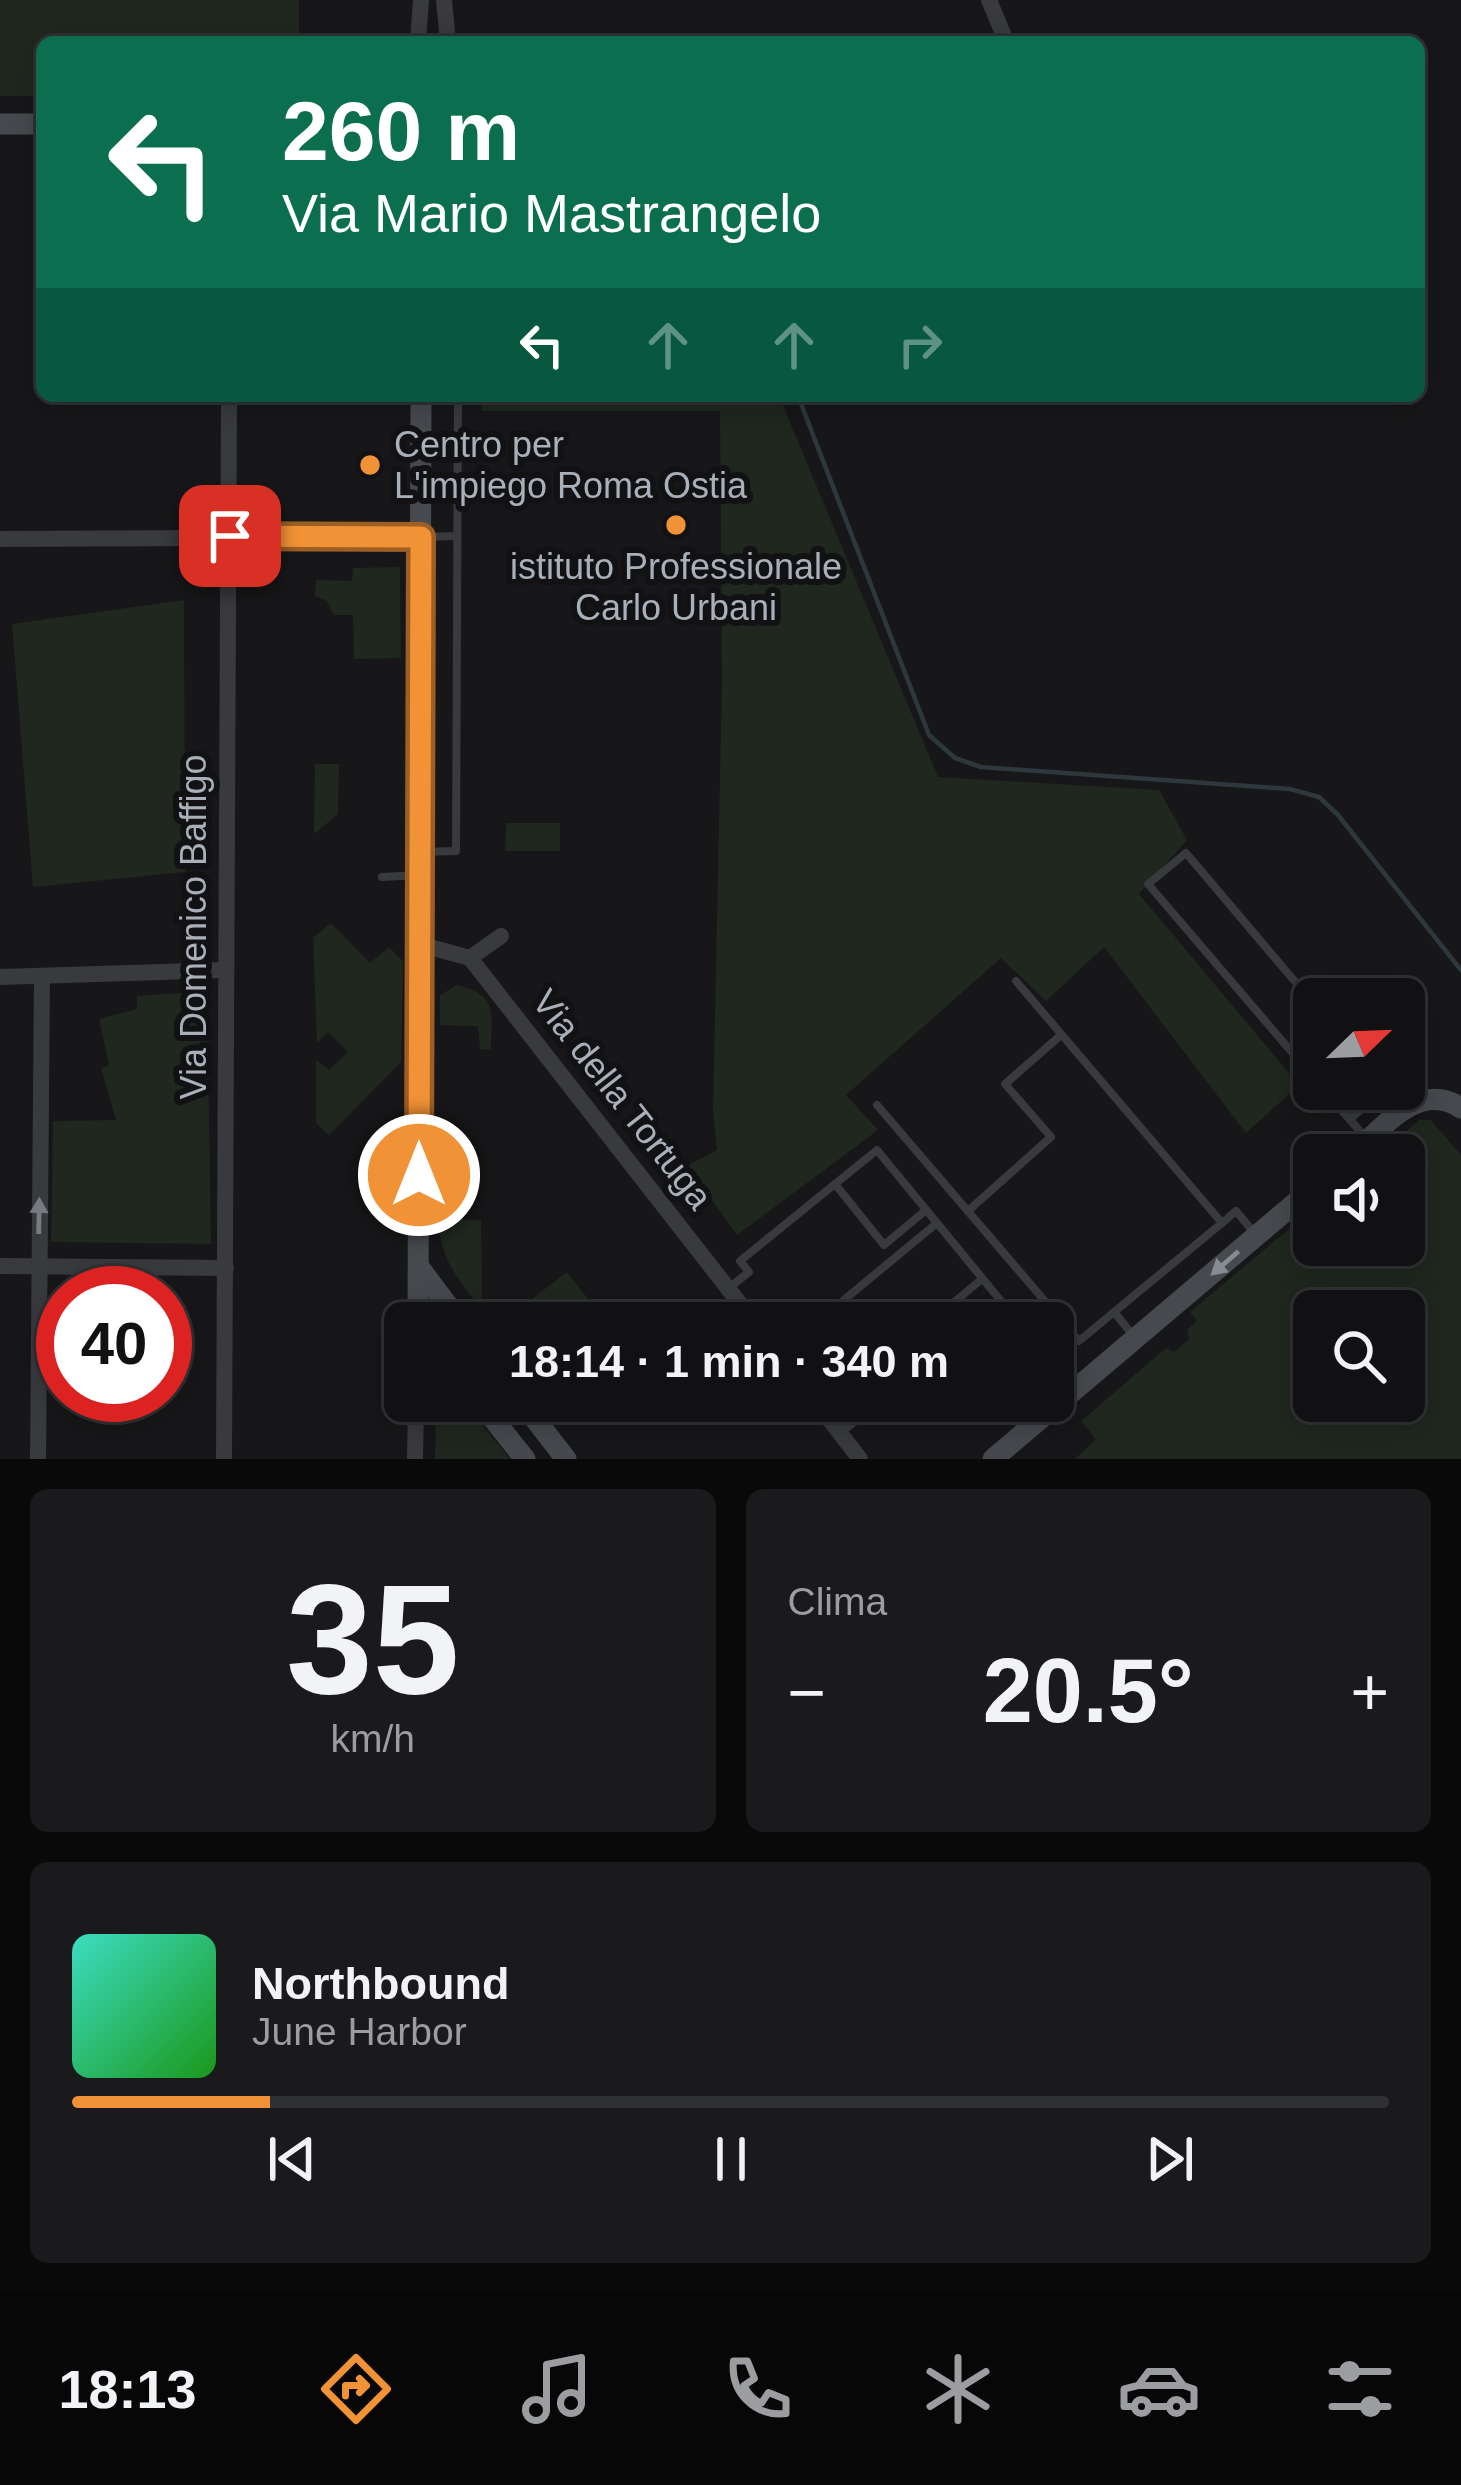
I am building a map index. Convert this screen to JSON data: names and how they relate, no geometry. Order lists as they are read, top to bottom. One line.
{"streets":{"street":["Via Domenico Baffigo","Via della Tortuga"]},"places":["Centro per L'impiego Roma Ostia","istituto Professionale Carlo Urbani"],"north":"top right","page":{"turn":["260 m","Via Mario Mastrangelo"],"limit":"40","trip":"18:14 · 1 min · 340 m","tile":[["35","km/h"],"Clima"],"heat":["−","20.5°","+"],"song":["Northbound","June Harbor"],"tabs":"18:13"}}
